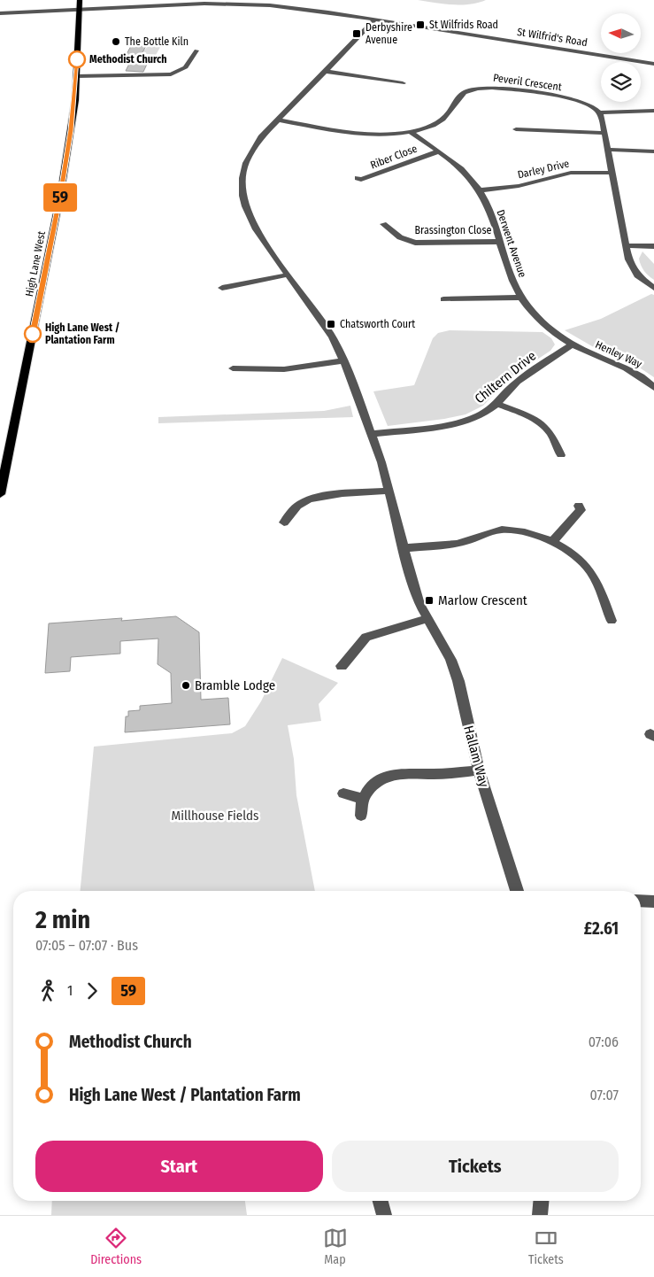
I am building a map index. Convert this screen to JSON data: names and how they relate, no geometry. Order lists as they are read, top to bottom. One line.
{"streets":{"main road":["High Lane West"],"street":["St Wilfrid's Road","Peveril Crescent","Riber Close","Darley Drive","Brassington Close","Derwent Avenue","Henley Way","Chiltern Drive","Hallam Way"]},"crossings":[["St Wilfrid's Road","High Lane West"],["Peveril Crescent","Derwent Avenue"],["Riber Close","Derwent Avenue"],["Darley Drive","Derwent Avenue"],["Brassington Close","Derwent Avenue"],["Derwent Avenue","Henley Way"],["Derwent Avenue","Chiltern Drive"],["Henley Way","Chiltern Drive"],["Chiltern Drive","Hallam Way"]],"parks":["Millhouse Fields"],"places":{"transit":["St Wilfrids Road","Derbyshire Avenue","Chatsworth Court","Marlow Crescent"],"other":["The Bottle Kiln","Methodist Church","High Lane West / Plantation Farm","Bramble Lodge"]},"lines":["bus line 59"],"north":"left","page":{"on_map":"59","heading":["2 min","07:05 – 07:07 · Bus","£2.61"],"legs":["1","59"],"list":[{"name":"Methodist Church","value":"07:06"},{"name":"High Lane West / Plantation Farm","value":"07:07"}],"buttons":["Start","Tickets"],"tabs":["Directions","Map","Tickets"]}}
